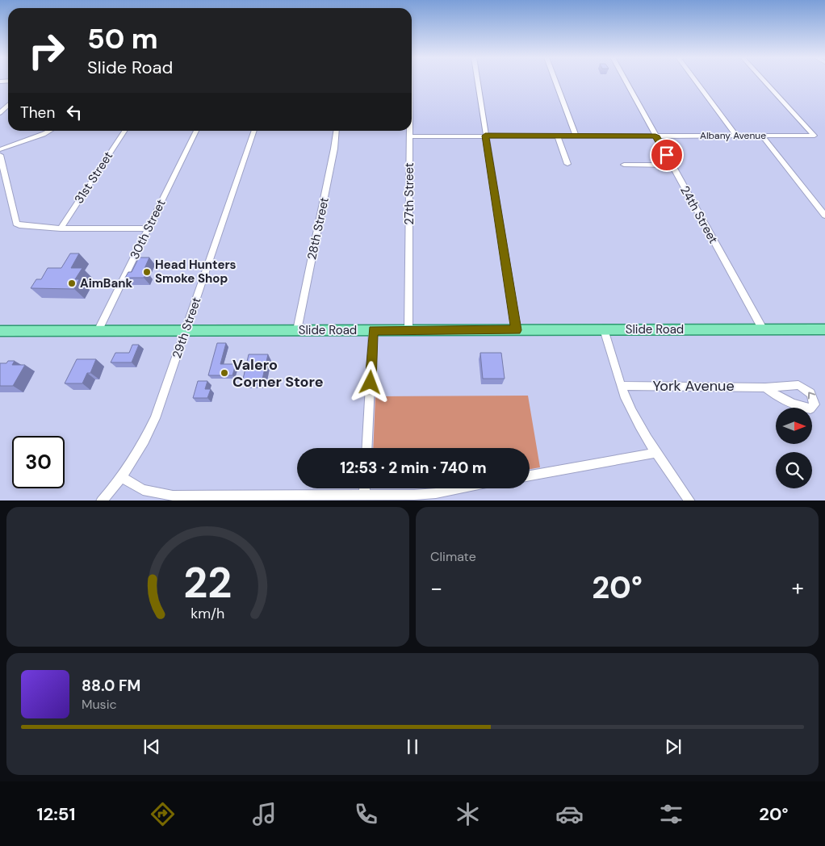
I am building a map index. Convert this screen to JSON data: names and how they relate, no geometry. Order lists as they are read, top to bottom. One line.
{"streets":{"main road":["Slide Road"],"street":["Albany Avenue","31st Street","27th Street","24th Street","28th Street","30th Street","29th Street","York Avenue"]},"crossings":[["Albany Avenue","27th Street"],["Albany Avenue","24th Street"],["27th Street","Slide Road"],["24th Street","Slide Road"],["28th Street","Slide Road"],["30th Street","Slide Road"],["29th Street","Slide Road"]],"places":["Head Hunters Smoke Shop","AimBank","Valero Corner Store"],"north":"right","page":{"turn":["50 m","Slide Road"],"then":"Then","limit":"30","trip":"12:53 · 2 min · 740 m","tile":"Climate","heat":["−","20°","+"],"song":["88.0 FM","Music"],"tabs":["12:51","20°"],"gauge":["22","km/h"]}}
